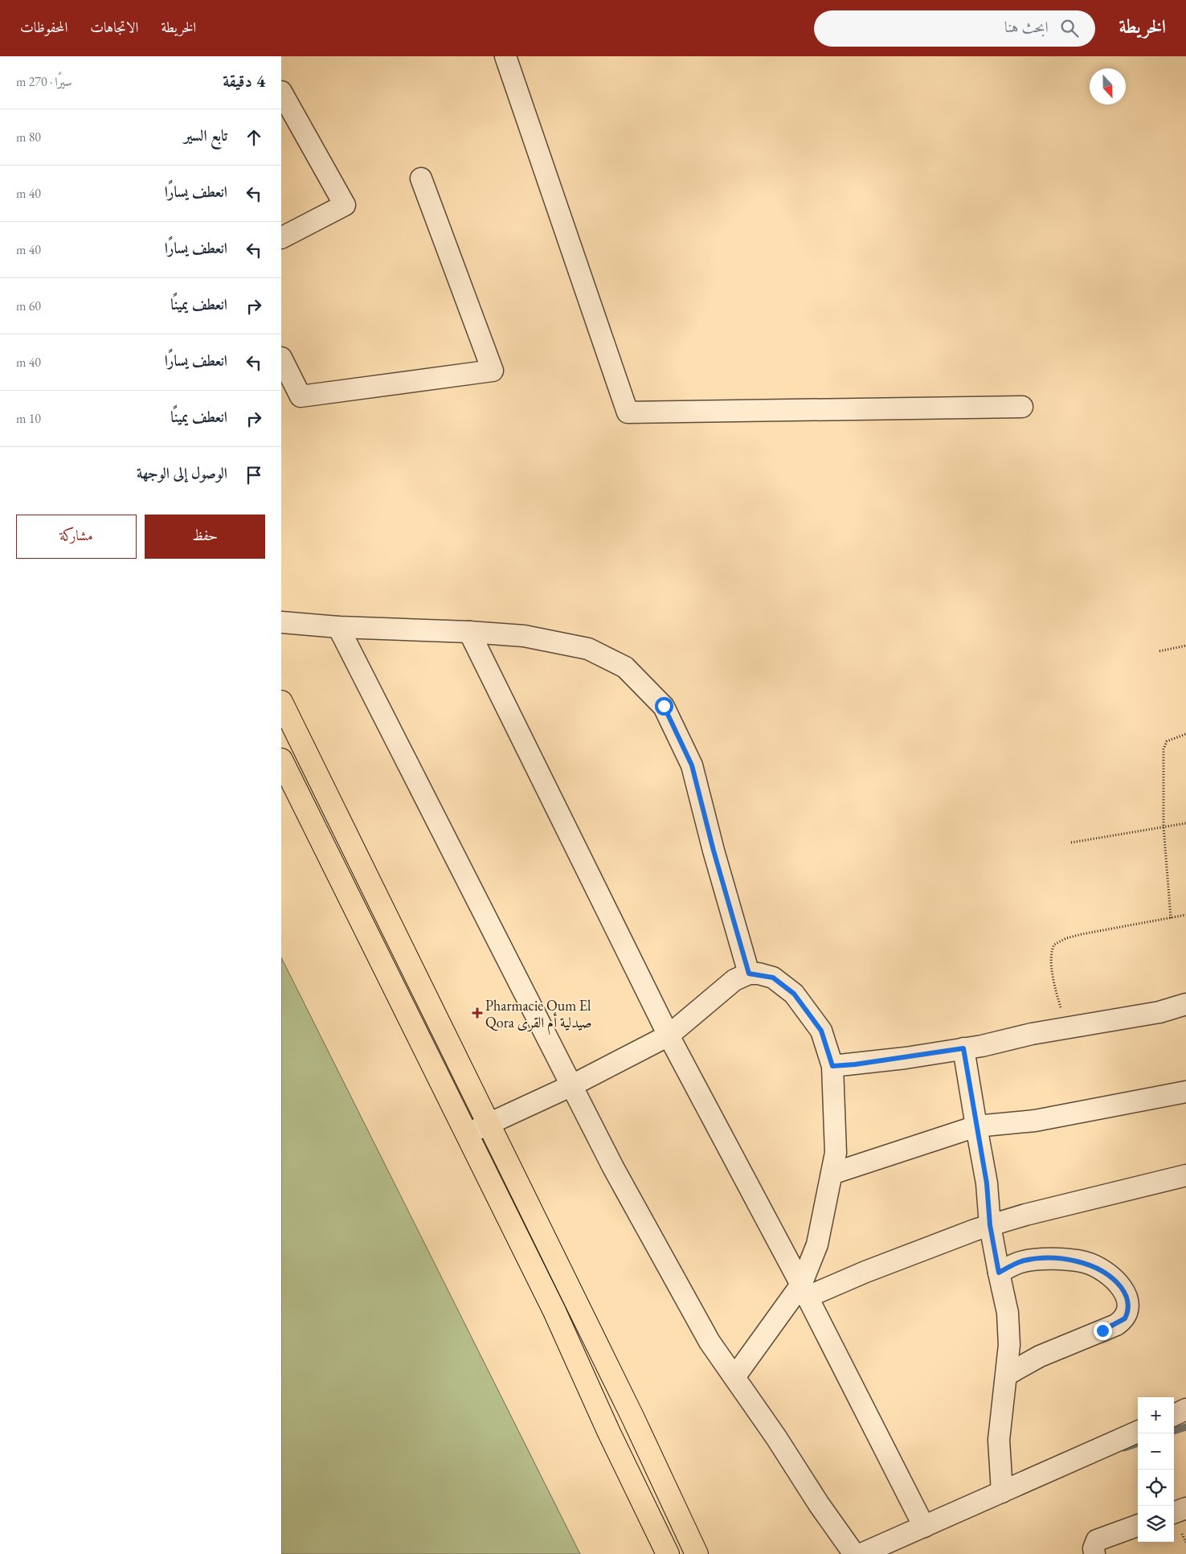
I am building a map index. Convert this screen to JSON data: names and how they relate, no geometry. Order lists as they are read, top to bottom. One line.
{"places":{"health":["Pharmacie Oum El Qora صيدلية أم القرى"]},"north":"bottom","page":{"header":"الخريطة","search":"ابحث هنا","nav":["الخريطة","الاتجاهات","المحفوظات"],"heading":["4 دقيقة","سيرًا · 270 m"],"list":[["تابع السير","80 m"],["انعطف يسارًا","40 m"],["انعطف يسارًا","40 m"],["انعطف يمينًا","60 m"],["انعطف يسارًا","40 m"],["انعطف يمينًا","10 m"],"الوصول إلى الوجهة"],"buttons":["حفظ","مشاركة"],"map_buttons":["+","−"]}}
